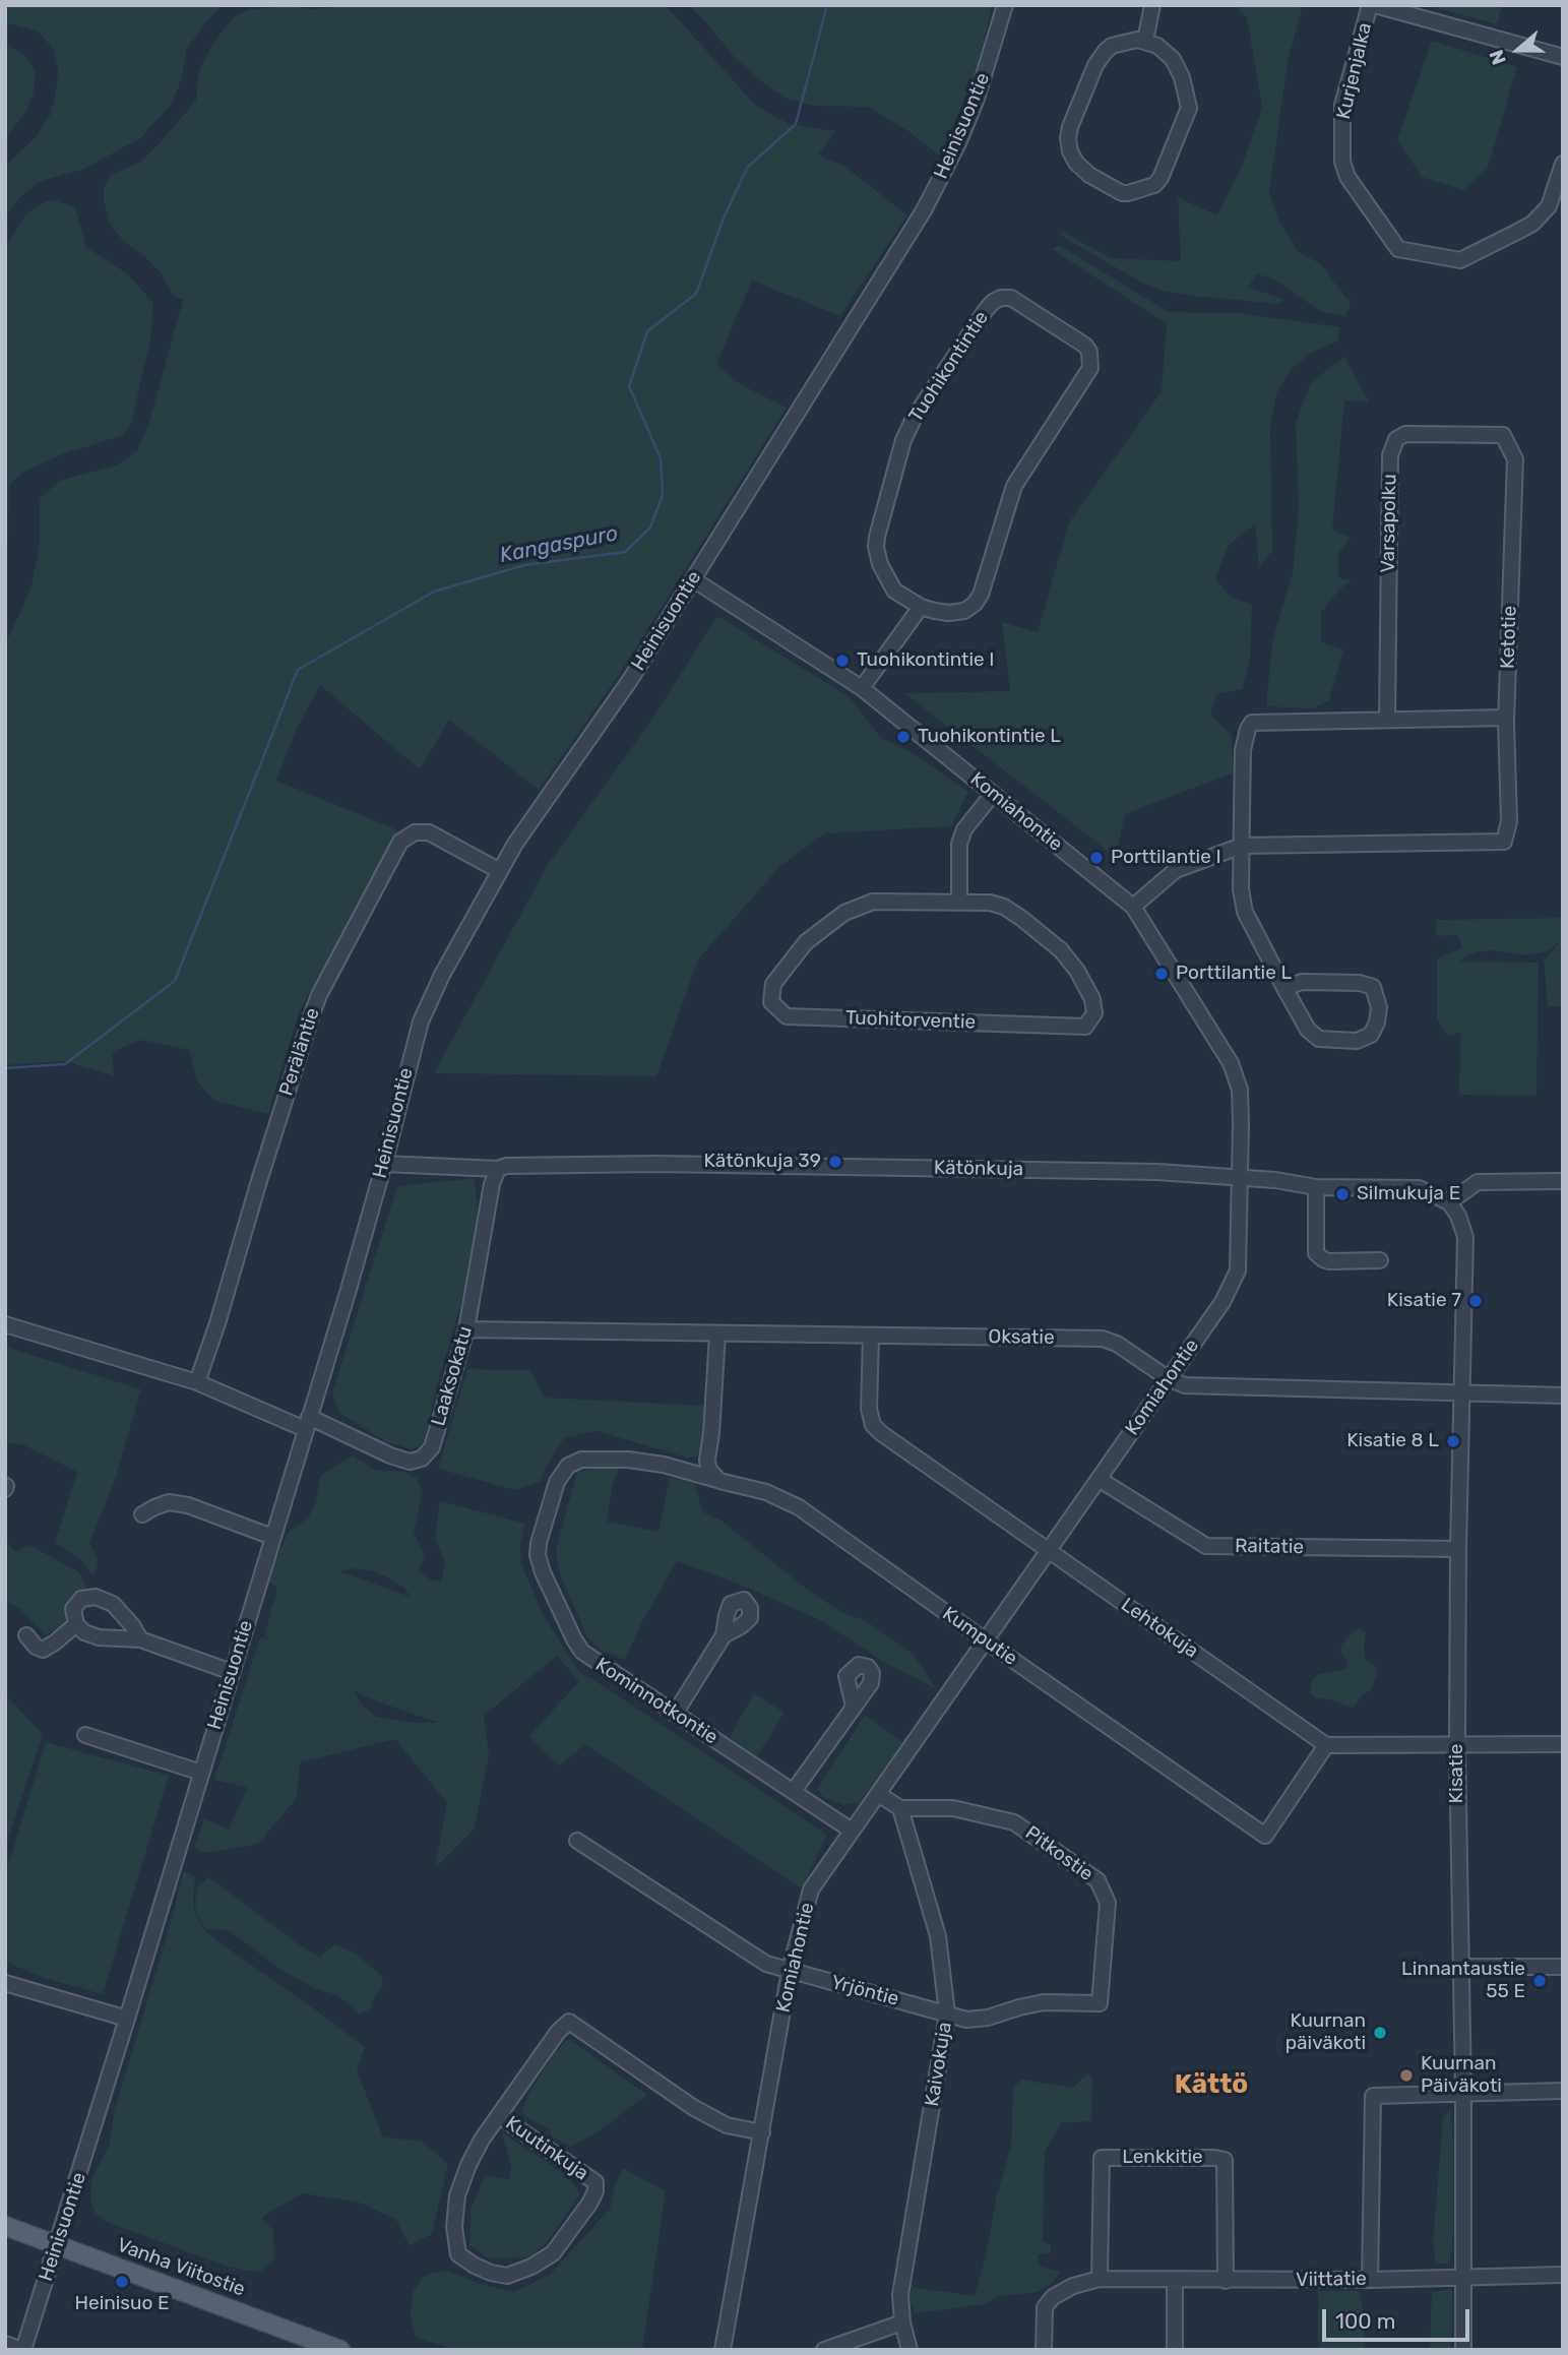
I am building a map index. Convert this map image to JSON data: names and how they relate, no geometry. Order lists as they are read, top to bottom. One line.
{"streets":{"main road":["Vanha Viitostie"],"street":["Kurjenjalka","Heinisuontie","Tuohikontintie","Varsapolku","Ketotie","Komiahontie","Tuohitorventie","Peräläntie","Kätönkuja","Oksatie","Laaksokatu","Raitatie","Lehtokuja","Kumputie","Kominnotkontie","Kisatie","Pitkostie","Yrjöntie","Kaivokuja","Kuutinkuja","Lenkkitie","Viittatie"]},"crossings":[["Heinisuontie","Komiahontie"],["Heinisuontie","Peräläntie"],["Heinisuontie","Kätönkuja"],["Heinisuontie","Laaksokatu"],["Heinisuontie","Vanha Viitostie"],["Varsapolku","Ketotie"],["Komiahontie","Kätönkuja"],["Komiahontie","Oksatie"],["Komiahontie","Raitatie"],["Komiahontie","Lehtokuja"],["Komiahontie","Kumputie"],["Komiahontie","Kominnotkontie"],["Komiahontie","Yrjöntie"],["Komiahontie","Kuutinkuja"],["Kätönkuja","Laaksokatu"],["Kätönkuja","Kisatie"],["Oksatie","Laaksokatu"],["Oksatie","Lehtokuja"],["Oksatie","Kisatie"],["Raitatie","Kisatie"],["Lehtokuja","Kumputie"],["Kumputie","Kominnotkontie"],["Kisatie","Viittatie"],["Pitkostie","Yrjöntie"],["Pitkostie","Kaivokuja"],["Yrjöntie","Kaivokuja"],["Lenkkitie","Viittatie"]],"districts":["Kättö"],"water":["Kangaspuro"],"places":["Tuohikontintie I","Tuohikontintie L","Porttilantie I","Porttilantie L","Kätönkuja 39","Silmukuja E","Kisatie 7","Kisatie 8 L","Linnantaustie 55 E","Kuurnan päiväkoti","Kuurnan Päiväkoti","Heinisuo E"],"scale_bar":"100 m","north":"left"}
